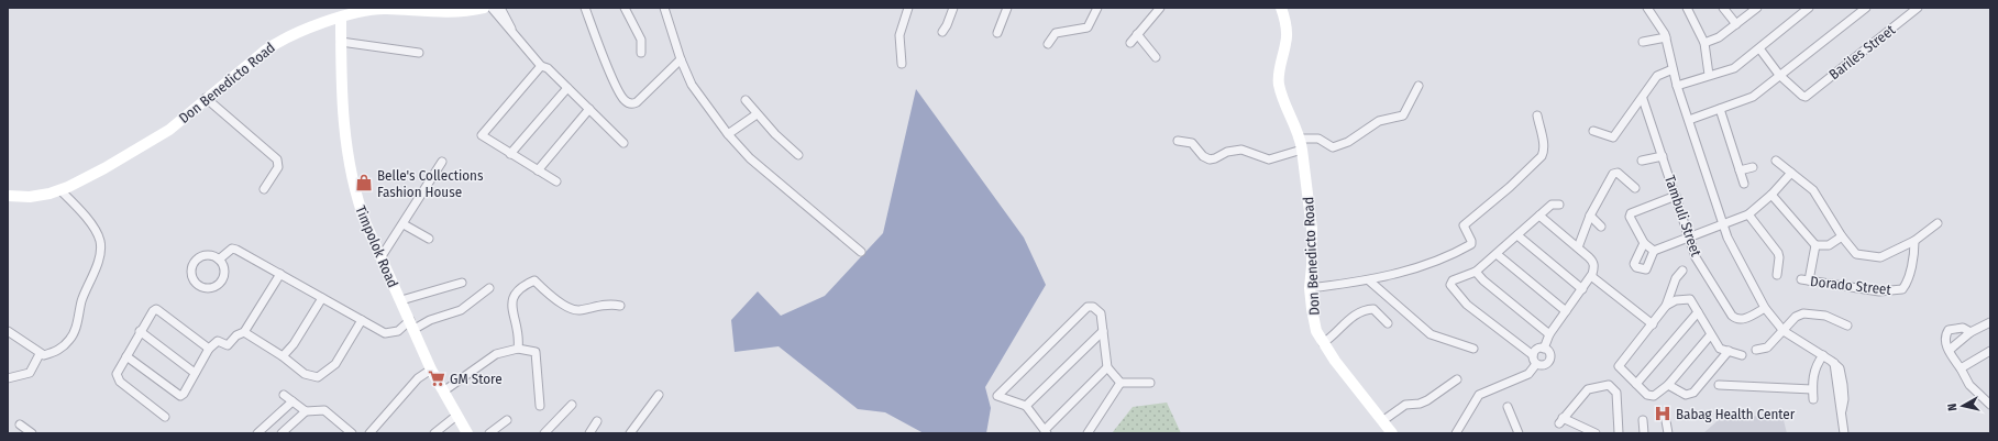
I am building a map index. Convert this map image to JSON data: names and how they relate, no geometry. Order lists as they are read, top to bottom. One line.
{"streets":{"street":["Bariles Street","Don Benedicto Road","Tambuli Street","Timpolok Road","Dorado Street"]},"crossings":[["Don Benedicto Road","Timpolok Road"]],"places":{"shop":["Belle's Collections Fashion House"],"supermarket":["GM Store"],"hospital":["Babag Health Center"]},"north":"left"}
